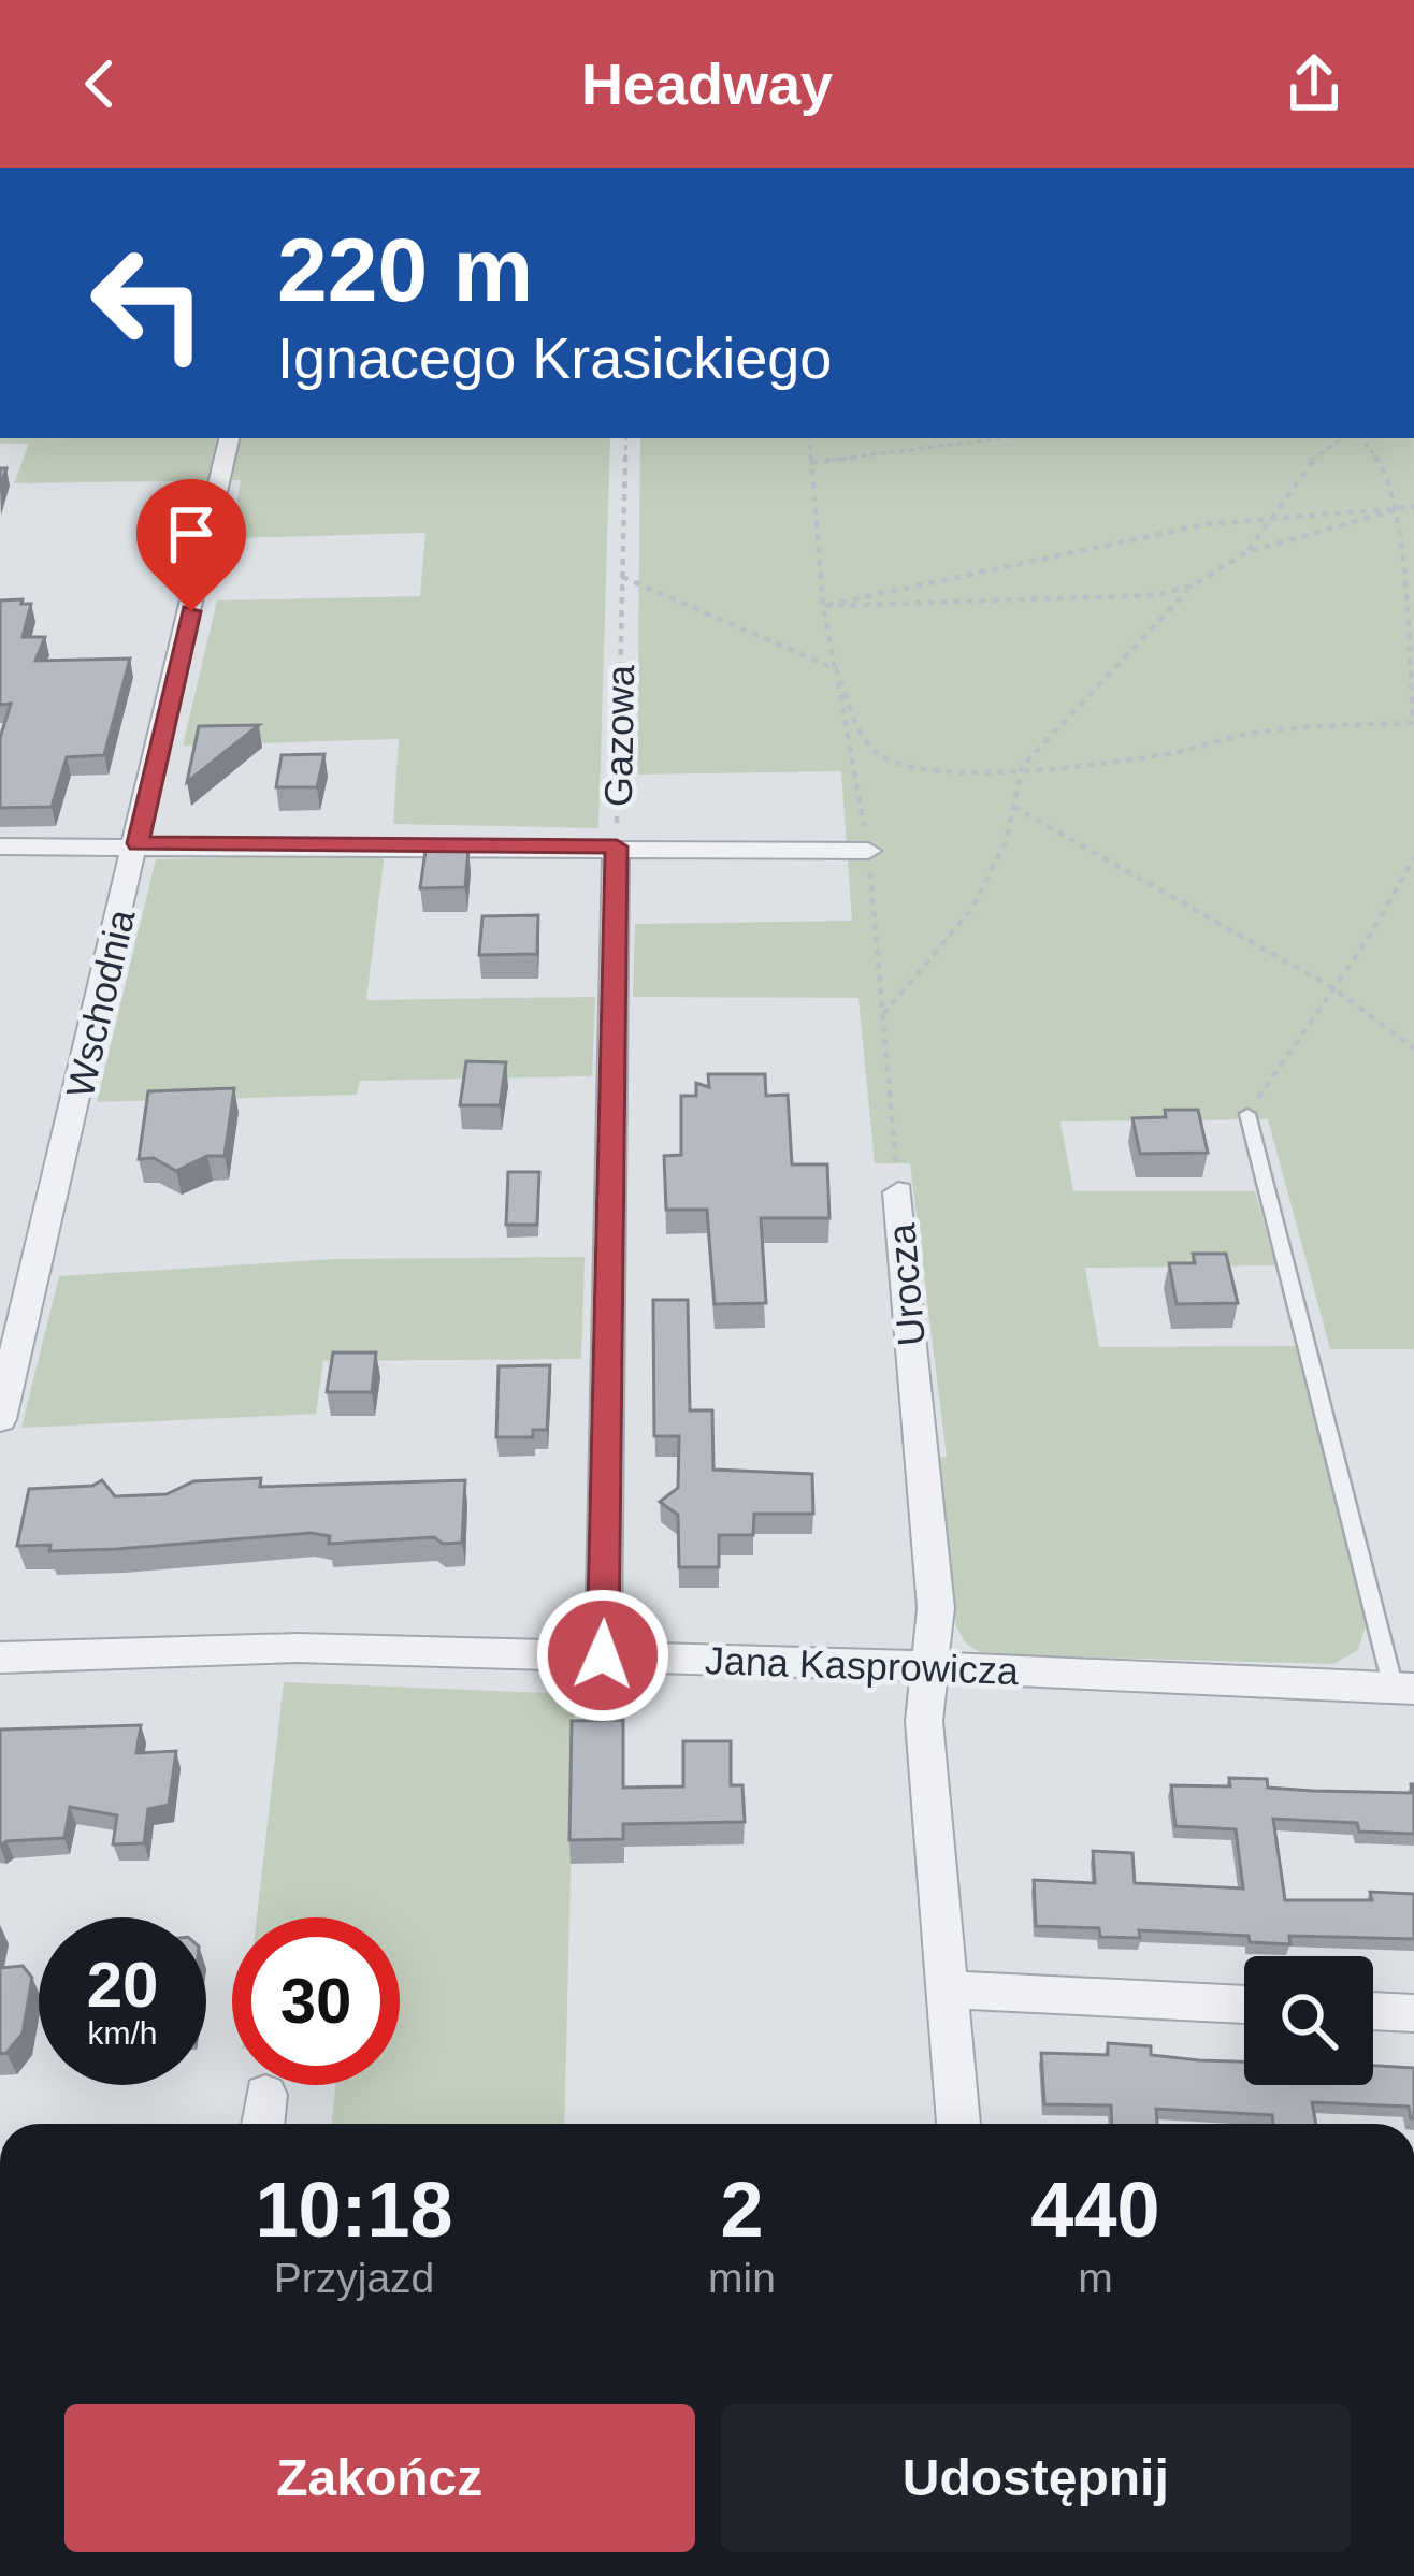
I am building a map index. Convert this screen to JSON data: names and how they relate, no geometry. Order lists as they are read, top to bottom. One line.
{"streets":{"street":["Gazowa","Wschodnia","Urocza","Jana Kasprowicza"]},"crossings":[["Gazowa","Jana Kasprowicza"],["Urocza","Jana Kasprowicza"]],"page":{"header":"Headway","turn":["220 m","Ignacego Krasickiego"],"speed":"20 km/h","limit":"30","eta":["10:18","Przyjazd","2","min","440","m"],"buttons":["Zakończ","Udostępnij"]}}
